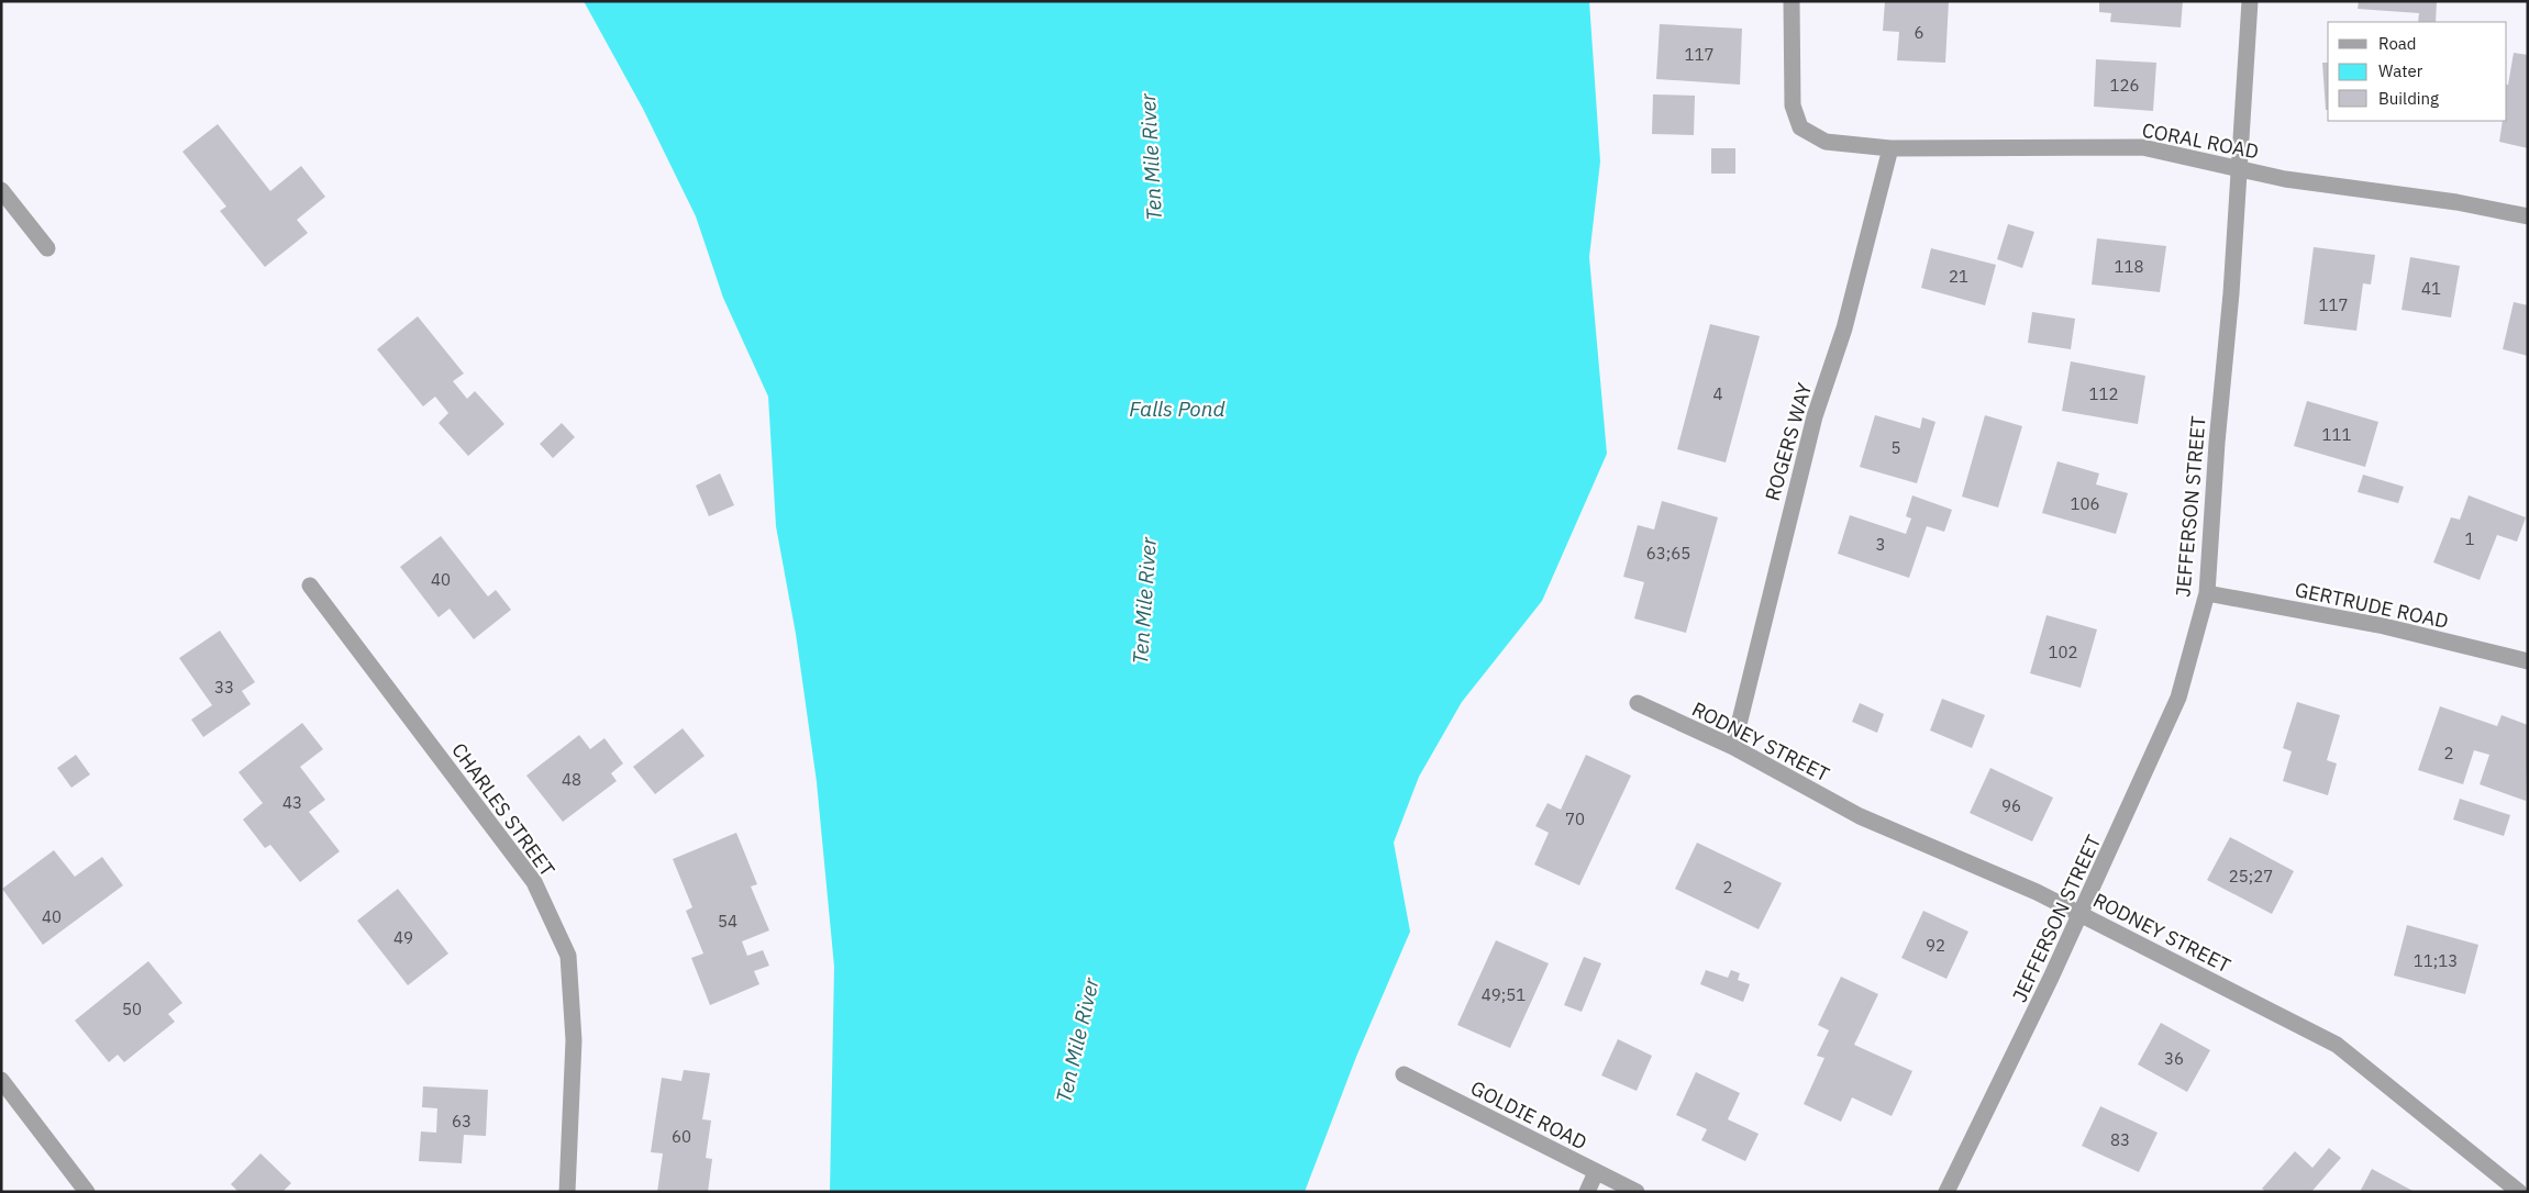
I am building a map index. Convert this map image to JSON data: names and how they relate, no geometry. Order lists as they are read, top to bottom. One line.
{"streets":{"street":["CORAL ROAD","ROGERS WAY","JEFFERSON STREET","GERTRUDE ROAD","RODNEY STREET","CHARLES STREET","GOLDIE ROAD"]},"crossings":[["CORAL ROAD","ROGERS WAY"],["CORAL ROAD","JEFFERSON STREET"],["ROGERS WAY","RODNEY STREET"],["JEFFERSON STREET","GERTRUDE ROAD"],["JEFFERSON STREET","RODNEY STREET"]],"water":["Ten Mile River","Falls Pond"],"house_numbers":["6","117","126","118","21","41","117","4","112","111","5","106","1","3","63;65","40","102","33","2","48","43","96","70","25;27","2","40","54","49","92","11;13","49;51","50","36","63","60","83"],"legend":["Road","Water","Building"]}
